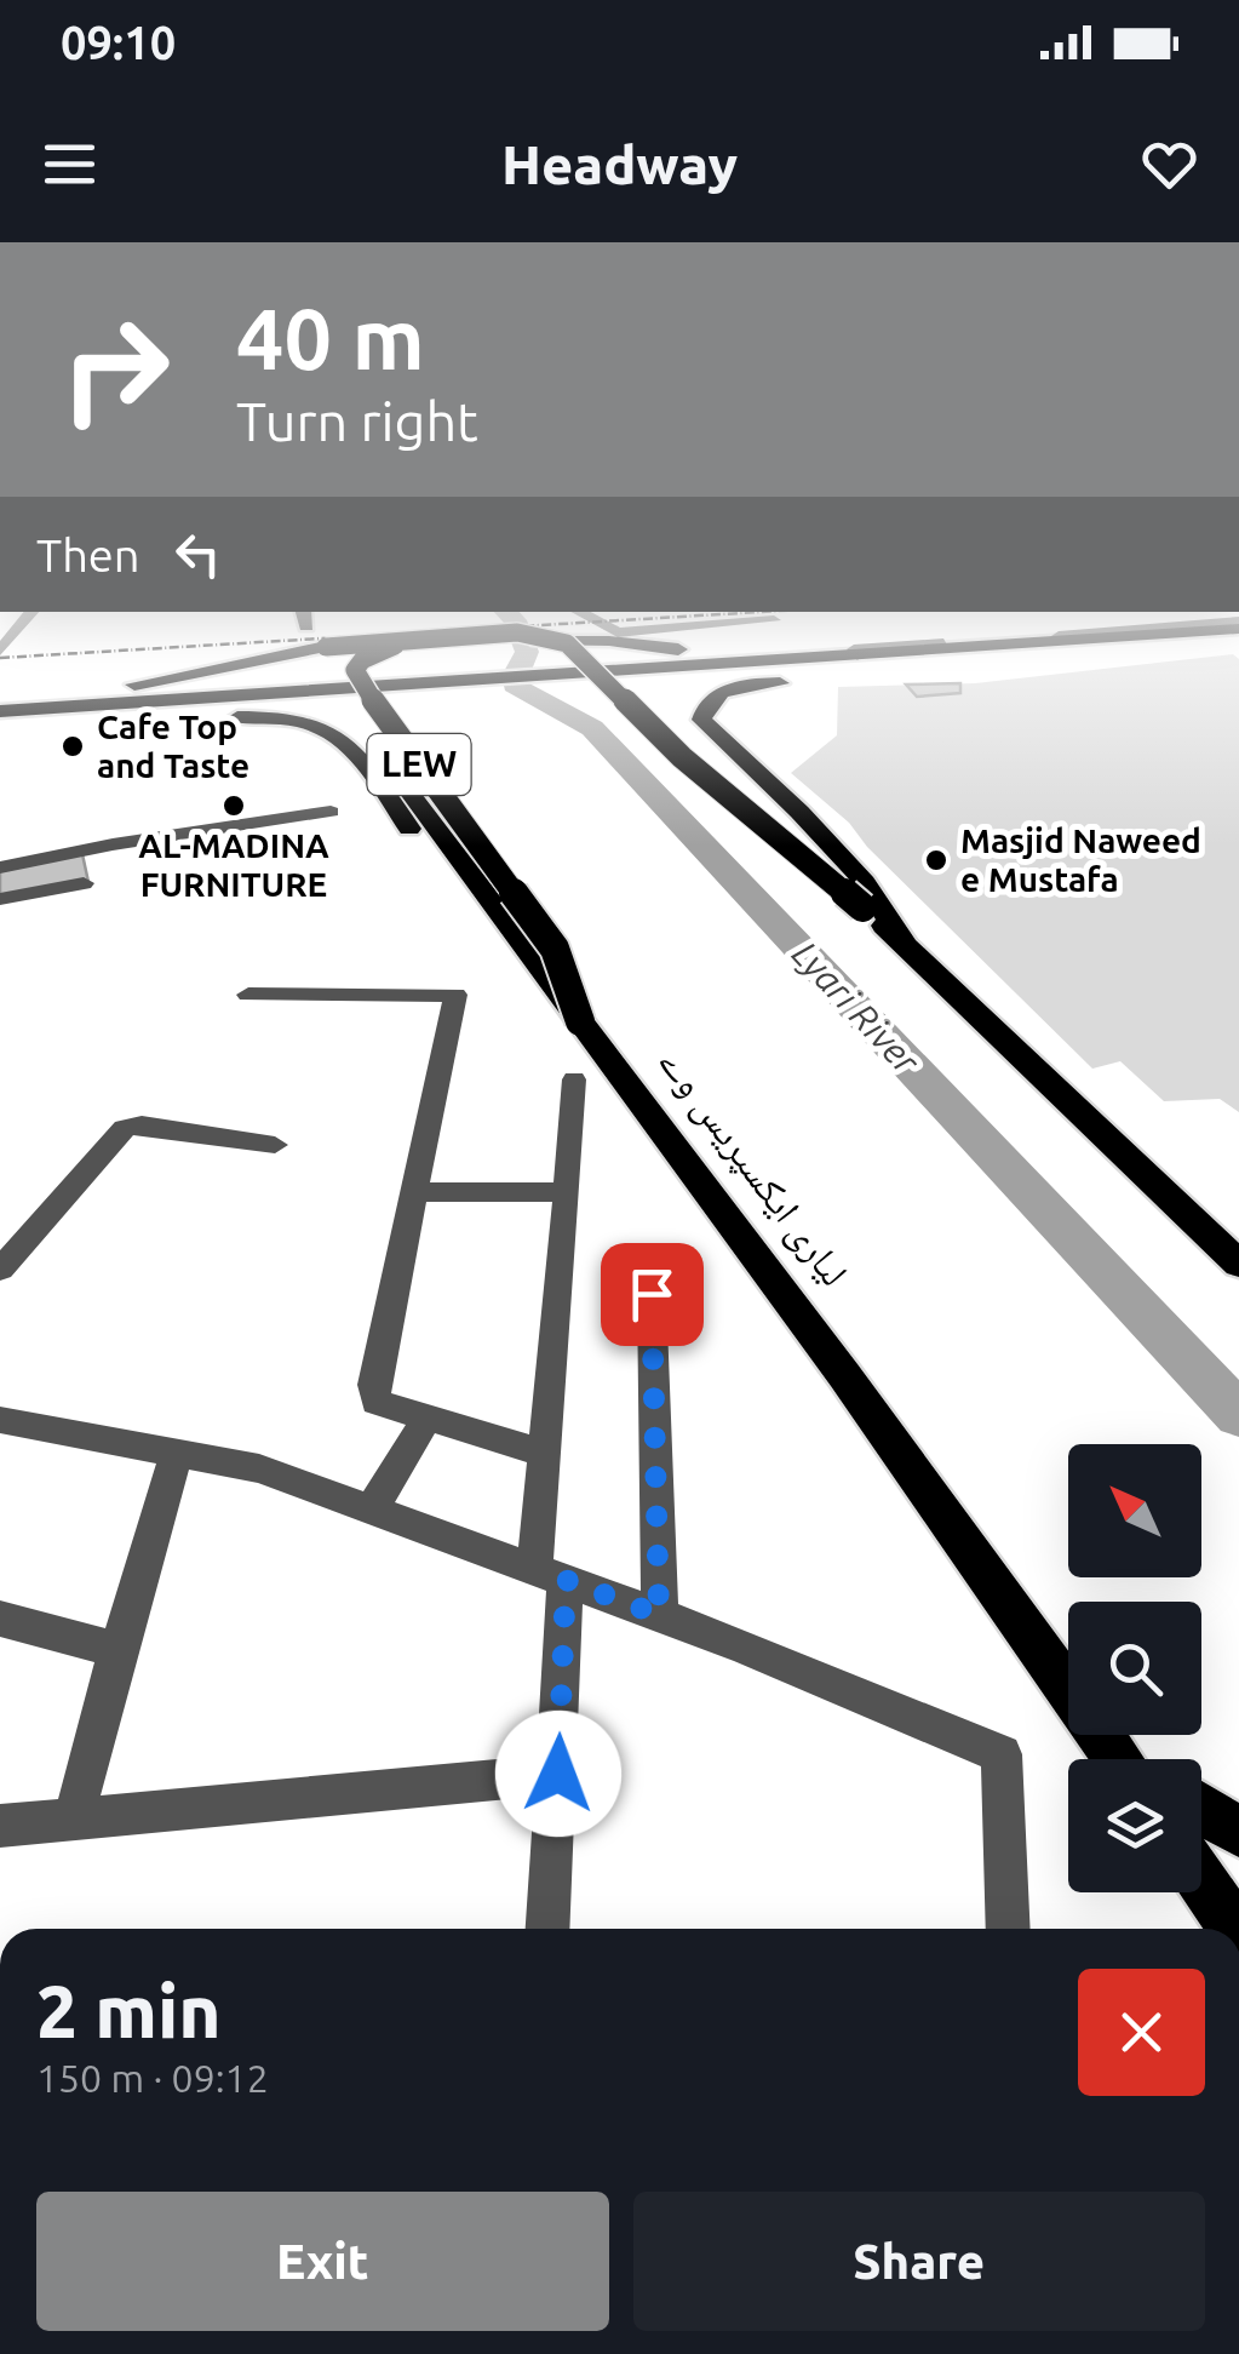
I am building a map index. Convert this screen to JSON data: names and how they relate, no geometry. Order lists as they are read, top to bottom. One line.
{"streets":{"highway":["LEW","لیاری ایکسپریس وے"]},"crossings":[["LEW","لیاری ایکسپریس وے"]],"water":["Lyari River"],"places":["Cafe Top and Taste","AL-MADINA FURNITURE","Masjid Naweed e Mustafa"],"north":"top left","page":{"status":"09:10","header":"Headway","turn":["40 m","Turn right"],"then":"Then","heading":["2 min","150 m · 09:12"],"buttons":["Exit","Share"]}}
